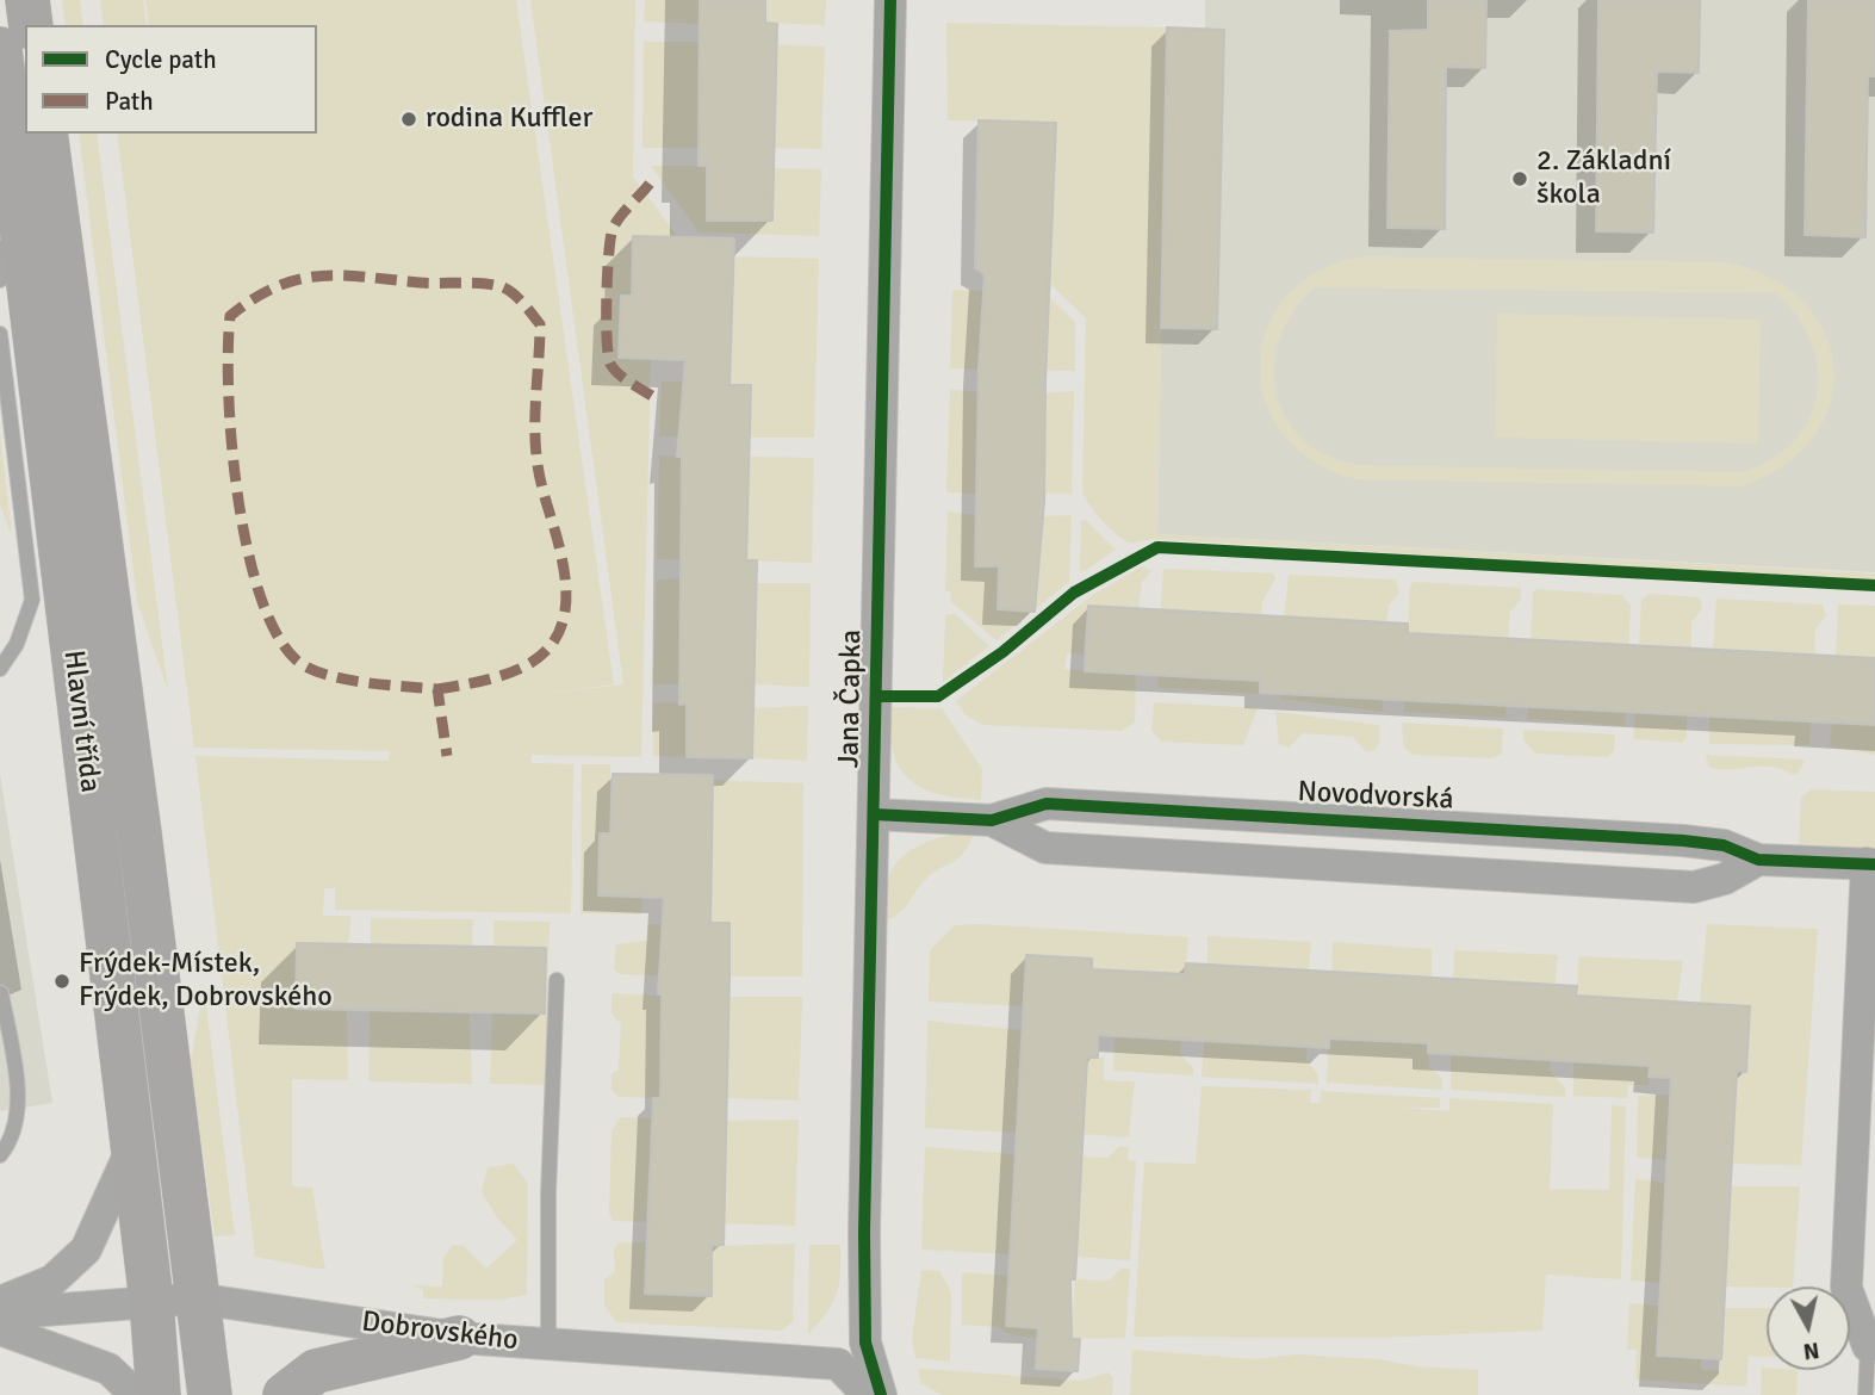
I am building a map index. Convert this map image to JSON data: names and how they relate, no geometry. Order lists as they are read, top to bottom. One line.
{"streets":{"main road":["Hlavní třída"],"street":["Jana Čapka","Novodvorská","Dobrovského"]},"crossings":[["Jana Čapka","Novodvorská"],["Hlavní třída","Dobrovského"]],"places":["rodina Kuffler","2. Základní škola","Frýdek-Místek, Frýdek, Dobrovského"],"legend":["Cycle path","Path"],"north":"bottom"}
